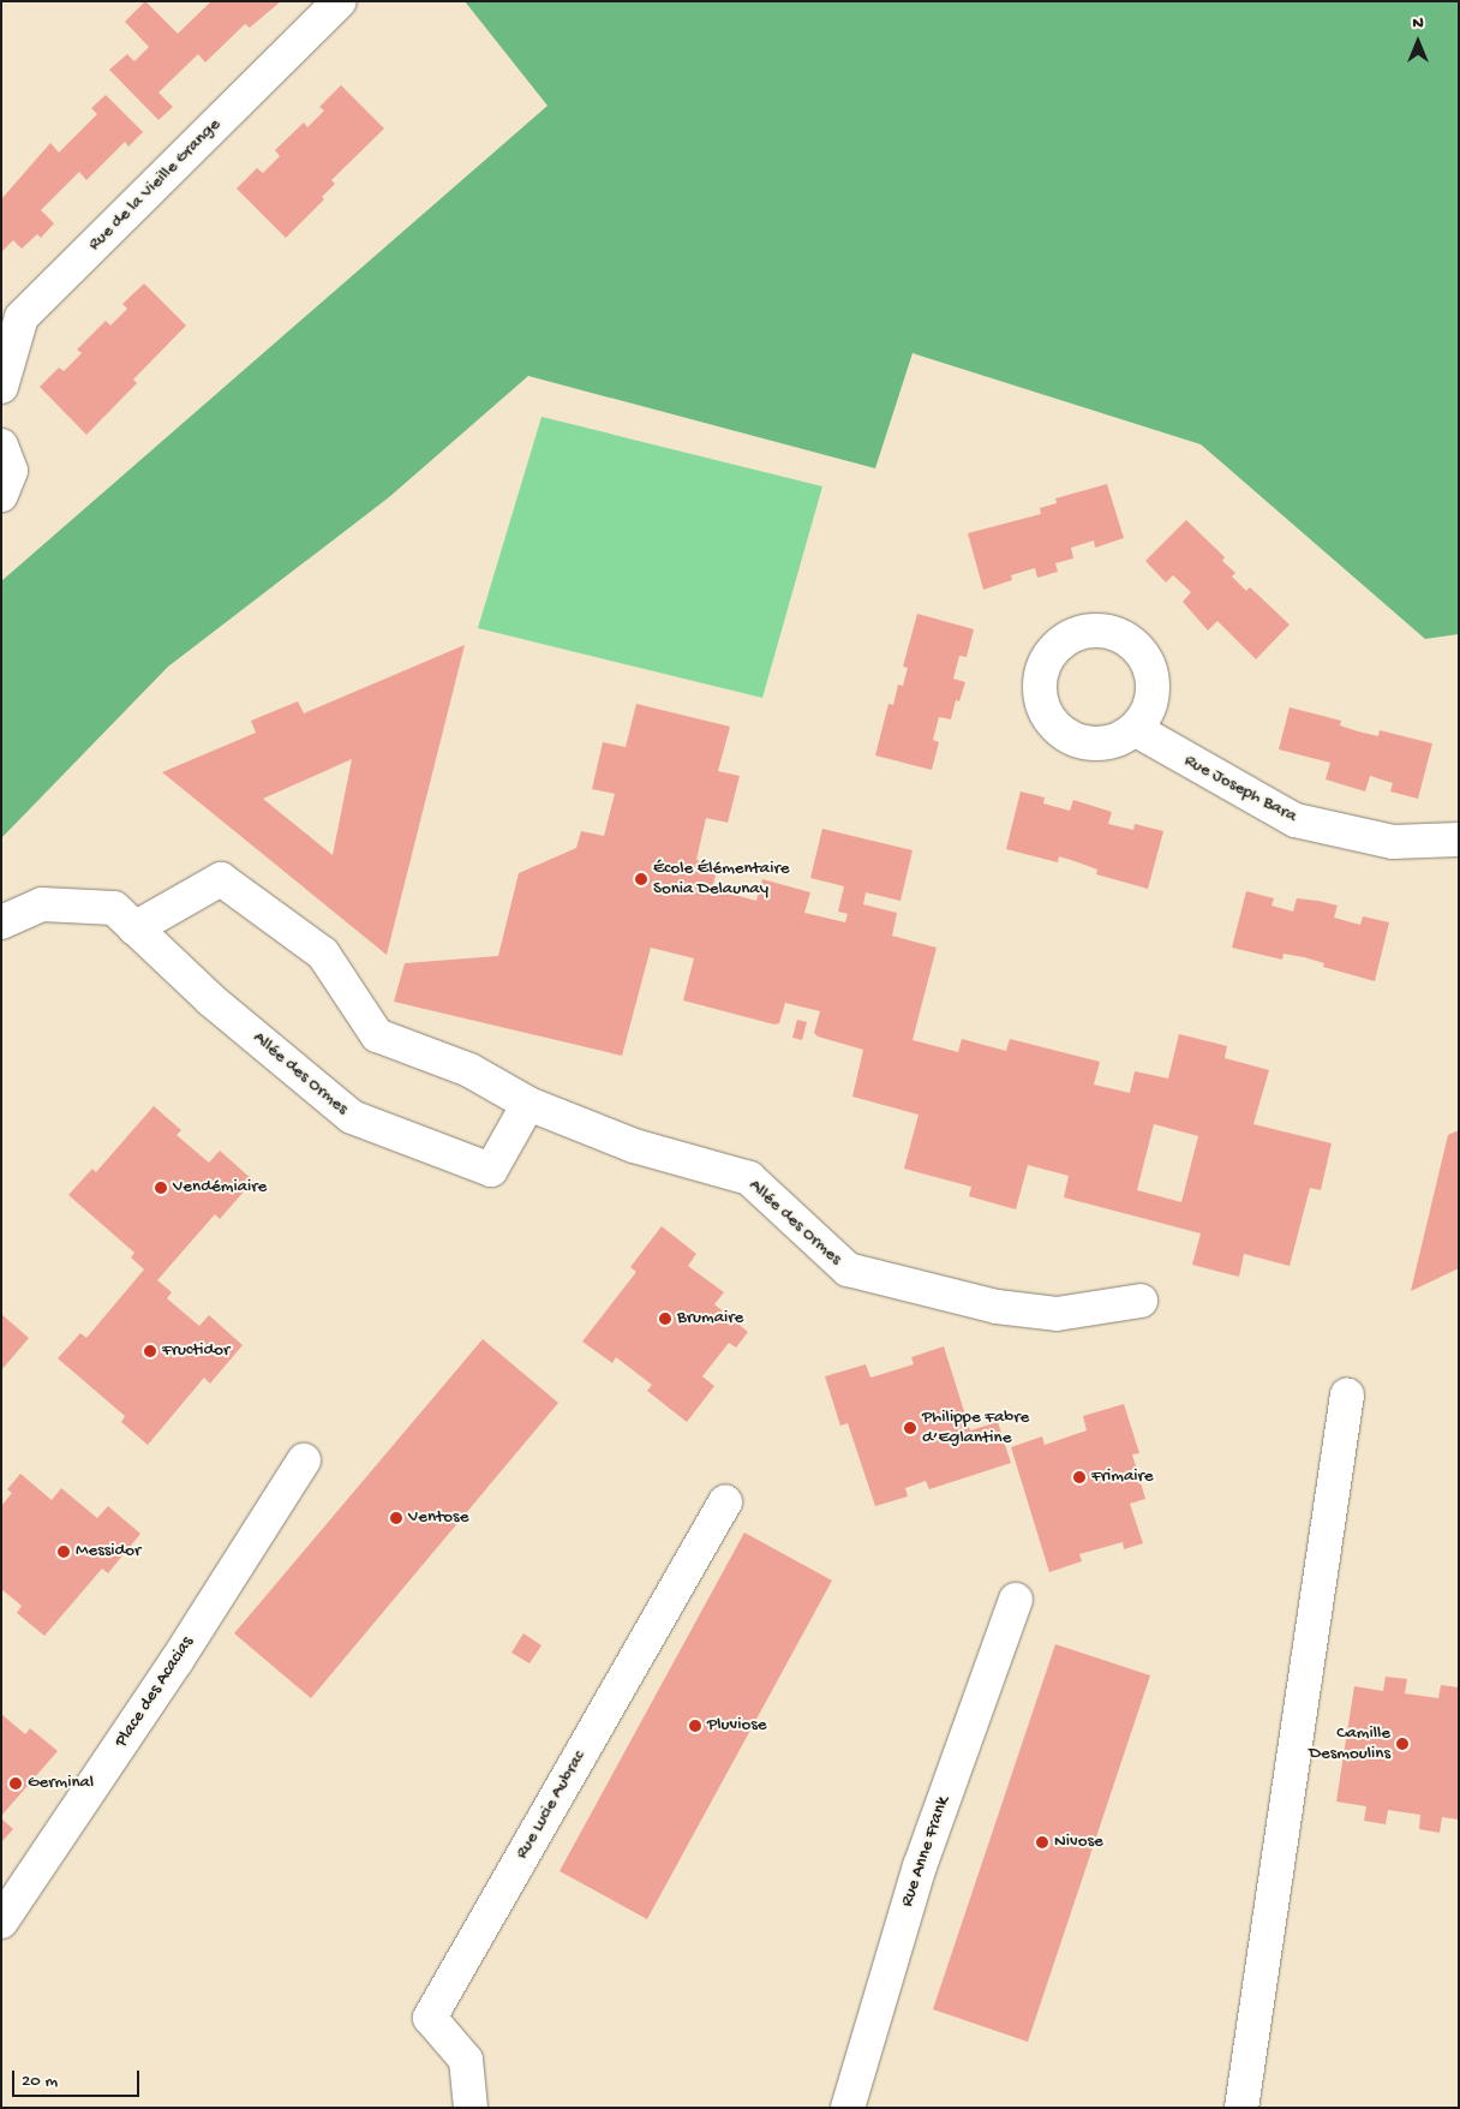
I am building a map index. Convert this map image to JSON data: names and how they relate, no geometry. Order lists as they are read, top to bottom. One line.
{"streets":{"street":["Rue de la Vieille Grange","Rue Joseph Bara","Allée des Ormes","Place des Acacias","Rue Lucie Aubrac","Rue Anne Frank"]},"places":["École Élémentaire Sonia Delaunay","Vendémiaire","Brumaire","Fructidor","Philippe Fabre d’Eglantine","Frimaire","Ventose","Messidor","Pluviose","Camille Desmoulins","Germinal","Nivose"],"scale_bar":"20 m","north":"top"}
